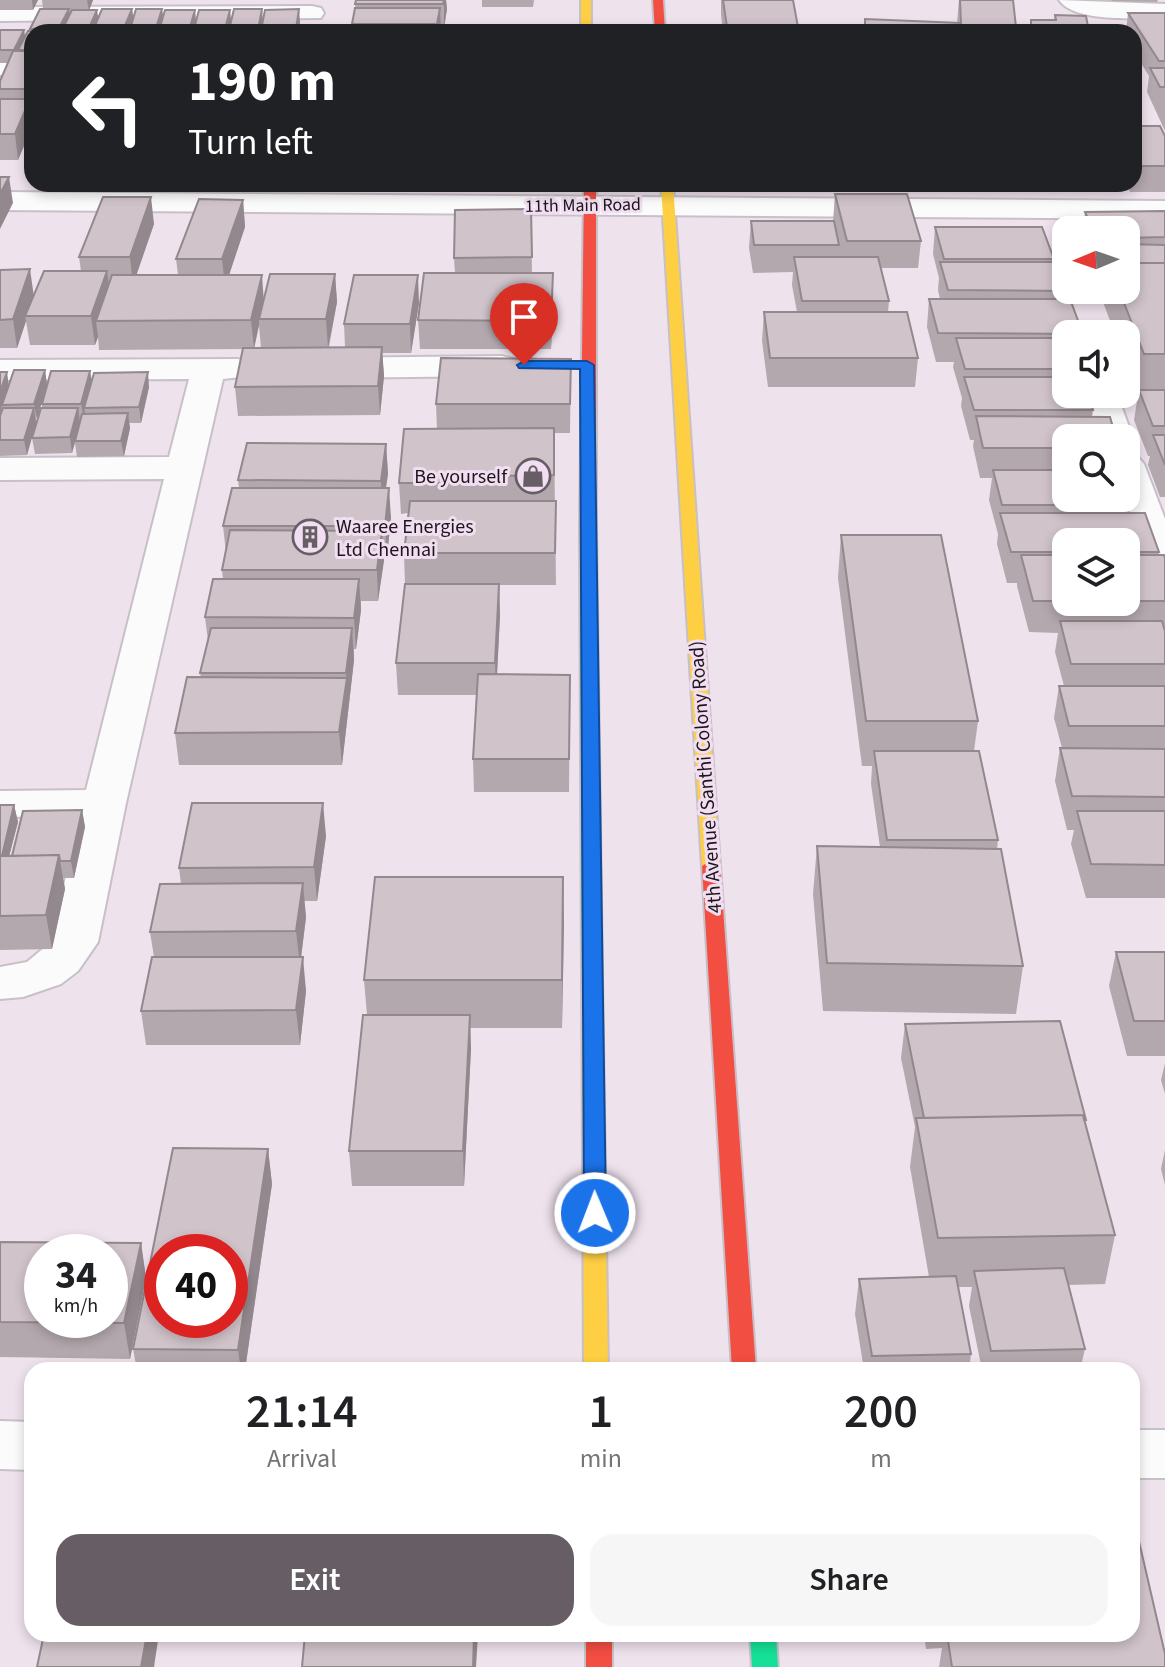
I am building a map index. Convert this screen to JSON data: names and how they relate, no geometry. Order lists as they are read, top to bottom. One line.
{"streets":{"street":["11th Main Road","4th Avenue (Santhi Colony Road)"]},"crossings":[["11th Main Road","4th Avenue (Santhi Colony Road)"]],"places":{"shop":["Be yourself"],"building":["Waaree Energies Ltd Chennai"]},"north":"left","page":{"turn":["190 m","Turn left"],"speed":"34 km/h","limit":"40","eta":["21:14","Arrival","1","min","200","m"],"buttons":["Exit","Share"]}}
